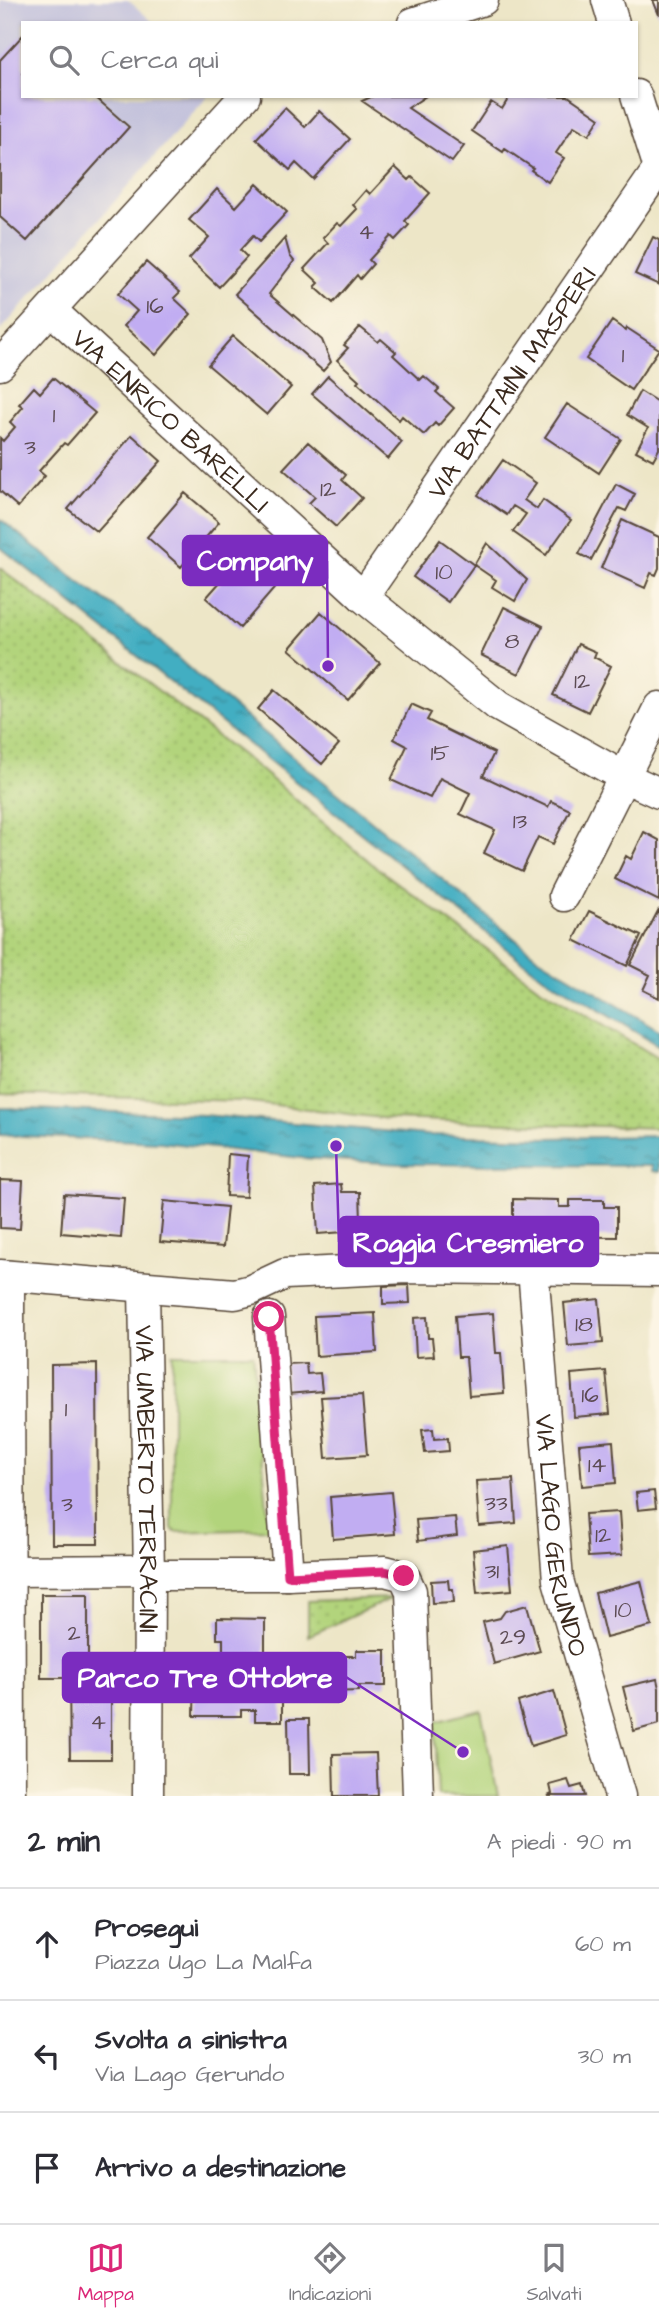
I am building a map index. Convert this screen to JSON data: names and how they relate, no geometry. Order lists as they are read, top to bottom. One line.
{"streets":{"street":["VIA BATTAINI MASPERI","VIA ENRICO BARELLI","VIA UMBERTO TERRACINI","VIA LAGO GERUNDO"]},"crossings":[["VIA BATTAINI MASPERI","VIA ENRICO BARELLI"]],"places":["Company","Roggia Cresmiero","Parco Tre Ottobre"],"house_numbers":["4","16","1","1","3","12","10","8","12","15","13","18","16","1","14","33","3","12","31","10","2","29","4"],"page":{"search":"Cerca qui","heading":["2 min","A piedi · 90 m"],"list":[["Prosegui","Piazza Ugo La Malfa","60 m"],["Svolta a sinistra","Via Lago Gerundo","30 m"],"Arrivo a destinazione"],"nav":["Mappa","Indicazioni","Salvati"]}}
